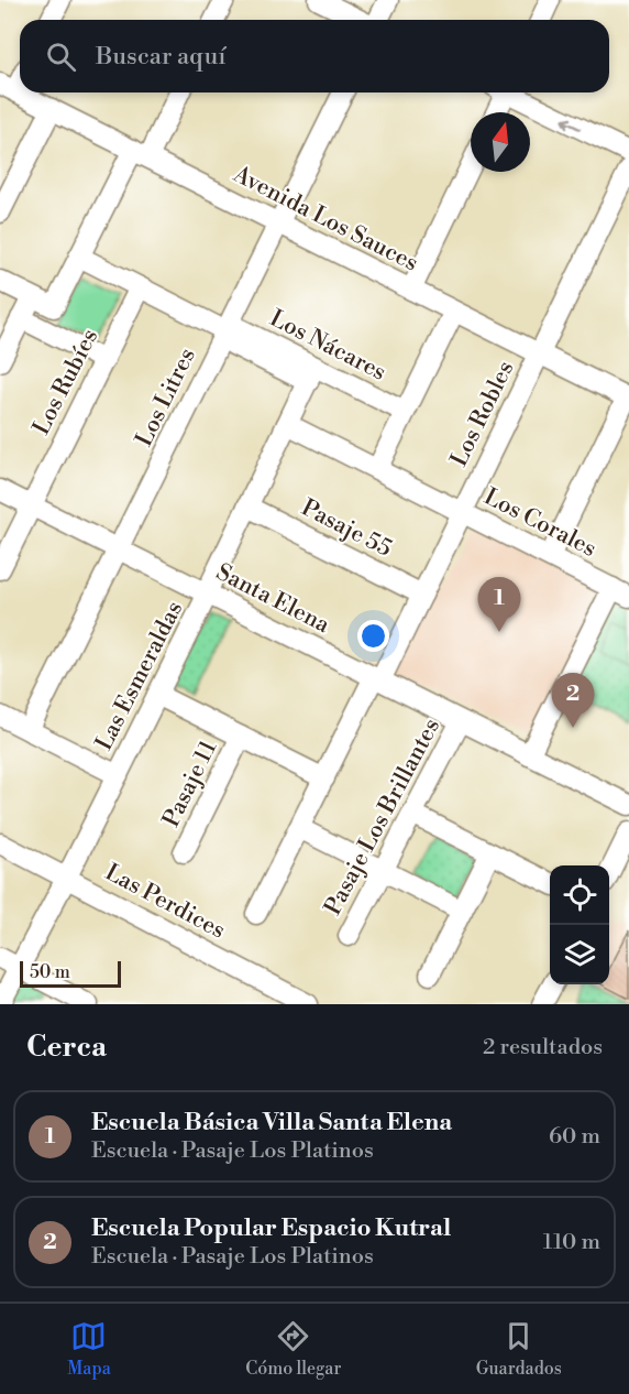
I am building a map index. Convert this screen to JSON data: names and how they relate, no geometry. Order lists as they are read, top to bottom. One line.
{"streets":{"street":["Avenida Los Sauces","Los Nácares","Los Rubíes","Los Litres","Los Robles","Los Corales","Pasaje 55","Santa Elena","Las Esmeraldas","Pasaje 11","Pasaje Los Brillantes","Las Perdices"]},"crossings":[["Avenida Los Sauces","Los Litres"],["Avenida Los Sauces","Los Robles"],["Los Nácares","Los Rubíes"],["Los Nácares","Los Litres"],["Los Nácares","Las Esmeraldas"],["Los Rubíes","Santa Elena"],["Los Litres","Santa Elena"],["Los Robles","Los Corales"],["Los Robles","Pasaje 55"],["Los Robles","Santa Elena"],["Los Corales","Las Esmeraldas"],["Pasaje 55","Las Esmeraldas"],["Santa Elena","Las Esmeraldas"],["Santa Elena","Pasaje Los Brillantes"],["Las Esmeraldas","Las Perdices"]],"scale_bar":"50 m","north":"top","page":{"search":"Buscar aquí","pins":["1","2"],"scale":"50 m","heading":["Cerca","2 resultados"],"list":[{"mark":"1","name":"Escuela Básica Villa Santa Elena","note":"Escuela · Pasaje Los Platinos","value":"60 m"},{"mark":"2","name":"Escuela Popular Espacio Kutral","note":"Escuela · Pasaje Los Platinos","value":"110 m"}],"nav":["Mapa","Cómo llegar","Guardados"]}}
